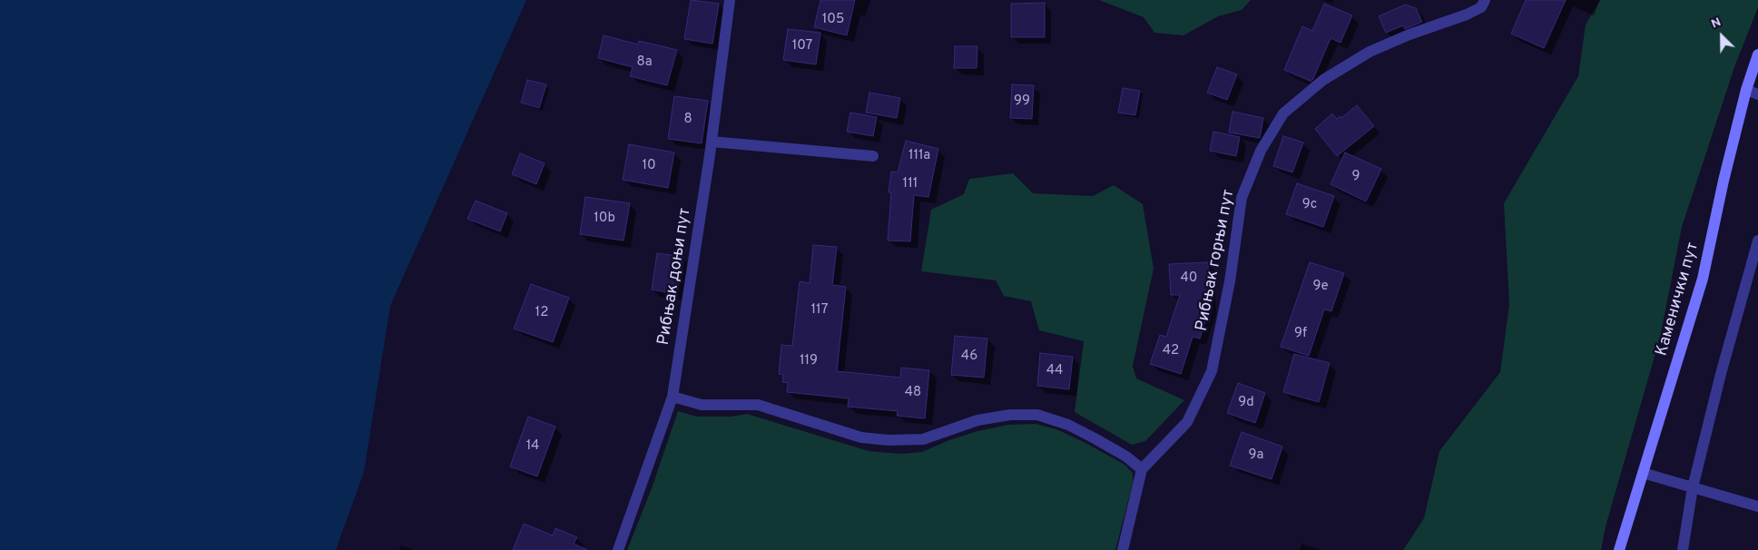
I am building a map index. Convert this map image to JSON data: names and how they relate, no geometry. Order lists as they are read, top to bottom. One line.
{"streets":{"main road":["Каменички пут"],"street":["Рибњак горњи пут","Рибњак доњи пут"]},"house_numbers":["105","107","8a","99","8","111a","10","9","111","9c","10b","40","9e","117","12","9f","42","46","119","44","48","9d","14","9a"],"north":"top left"}
